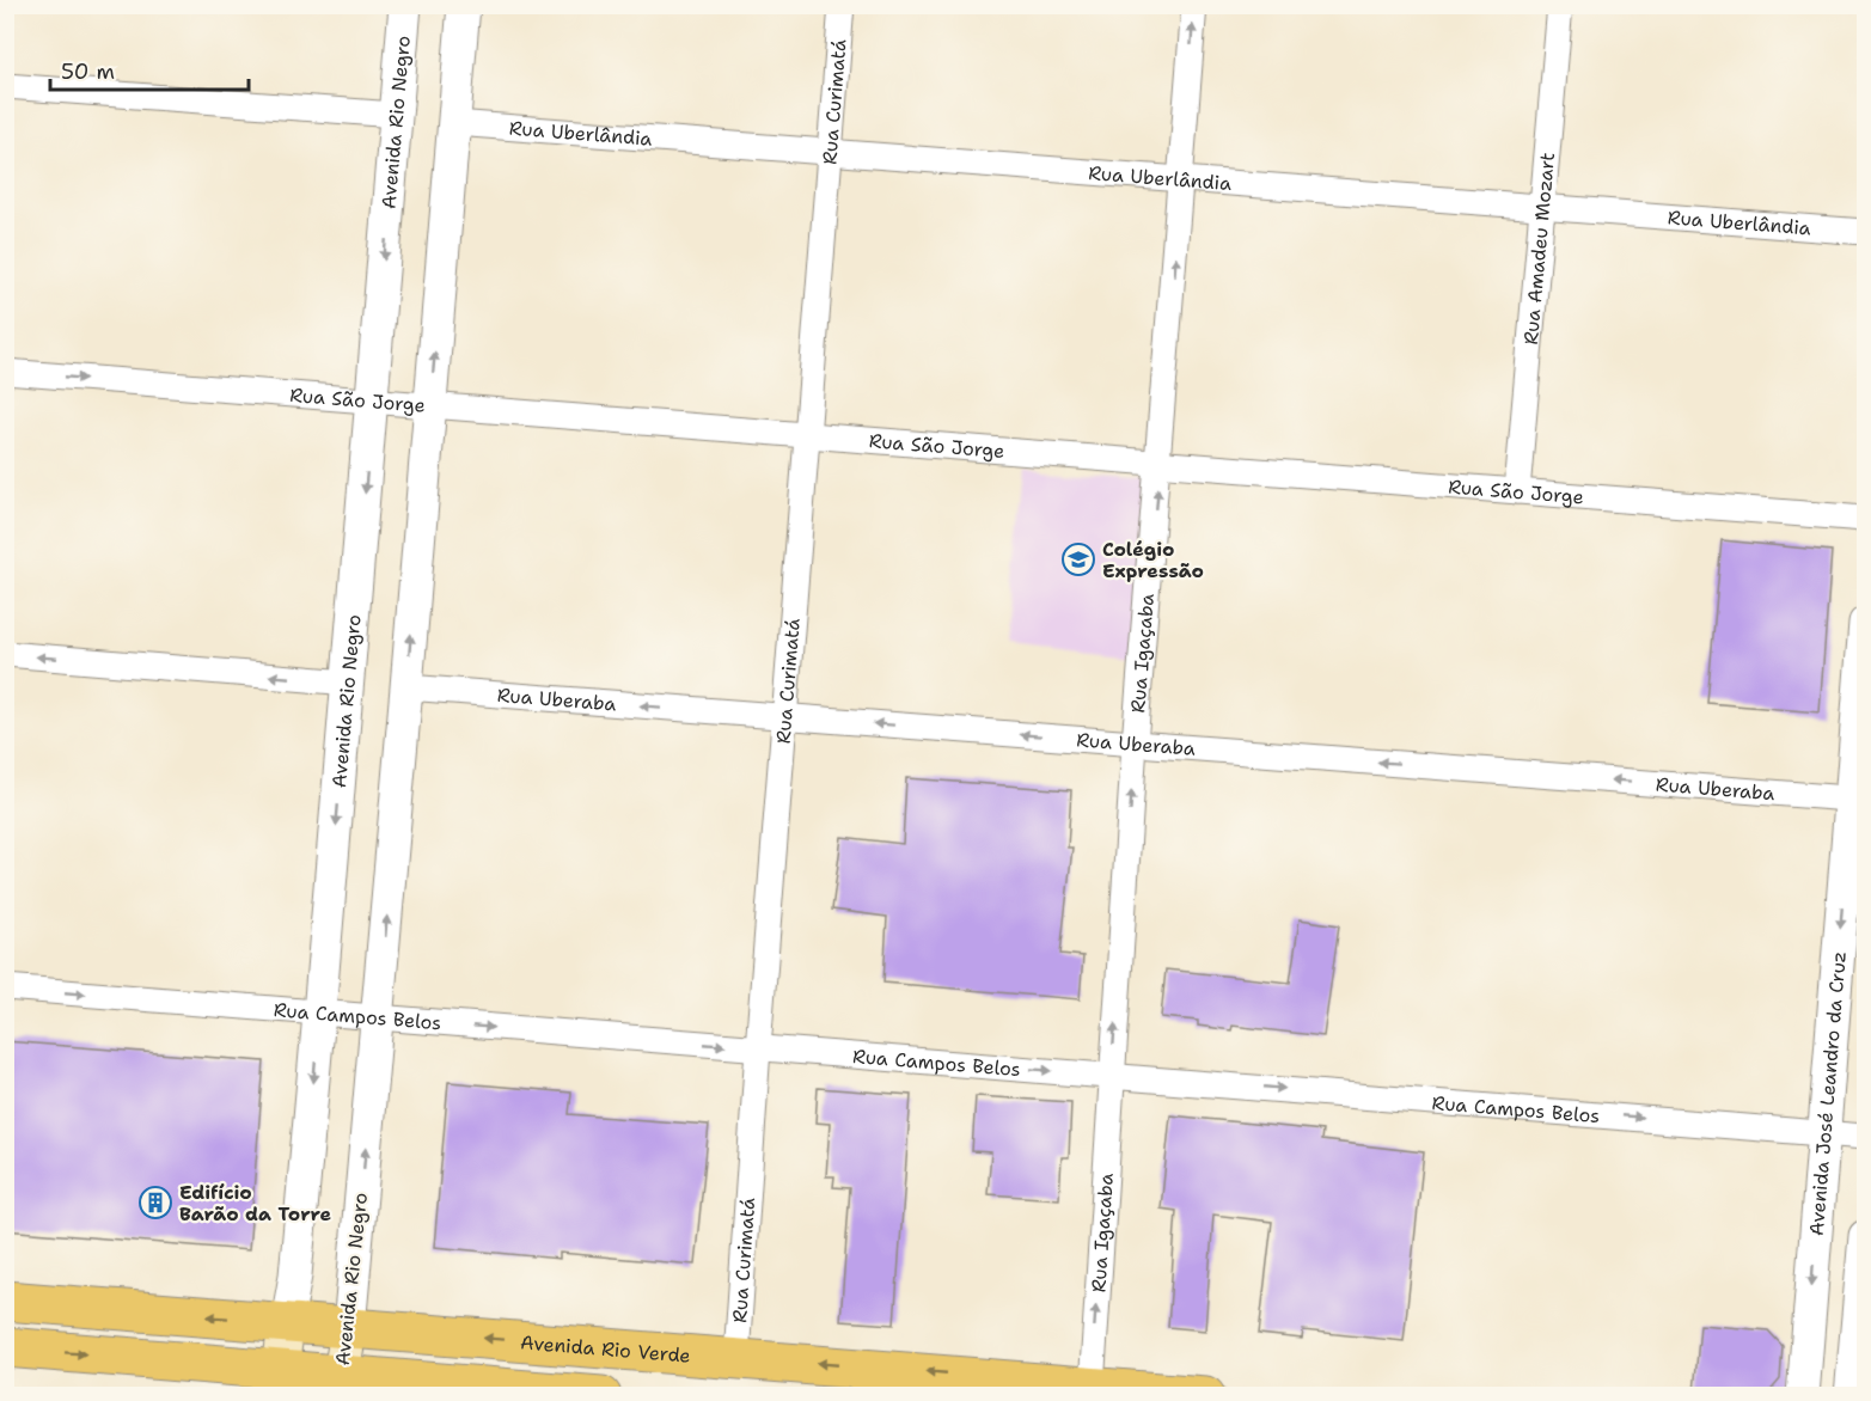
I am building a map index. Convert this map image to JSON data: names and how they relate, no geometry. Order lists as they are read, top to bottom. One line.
{"streets":{"main road":["Avenida Rio Negro","Avenida Rio Verde"],"street":["Rua Curimatá","Rua Uberlândia","Rua Amadeu Mozart","Rua São Jorge","Rua Igaçaba","Rua Uberaba","Rua Campos Belos","Avenida José Leandro da Cruz"]},"crossings":[["Rua Curimatá","Rua Uberlândia"],["Rua Curimatá","Rua São Jorge"],["Rua Curimatá","Rua Uberaba"],["Rua Curimatá","Rua Campos Belos"],["Rua Curimatá","Avenida Rio Verde"],["Avenida Rio Negro","Rua Uberlândia"],["Avenida Rio Negro","Rua São Jorge"],["Avenida Rio Negro","Rua Uberaba"],["Avenida Rio Negro","Rua Campos Belos"],["Avenida Rio Negro","Avenida Rio Verde"],["Rua Uberlândia","Rua Amadeu Mozart"],["Rua Uberlândia","Rua Igaçaba"],["Rua Amadeu Mozart","Rua São Jorge"],["Rua São Jorge","Rua Igaçaba"],["Rua Igaçaba","Rua Uberaba"],["Rua Igaçaba","Rua Campos Belos"],["Rua Igaçaba","Avenida Rio Verde"],["Rua Uberaba","Avenida José Leandro da Cruz"],["Rua Campos Belos","Avenida José Leandro da Cruz"]],"one_way":["Rua Igaçaba","Rua Uberaba","Rua Campos Belos","Avenida José Leandro da Cruz"],"places":{"school or university":["Colégio Expressão"],"building":["Edifício Barão da Torre"]},"scale_bar":"50 m"}
